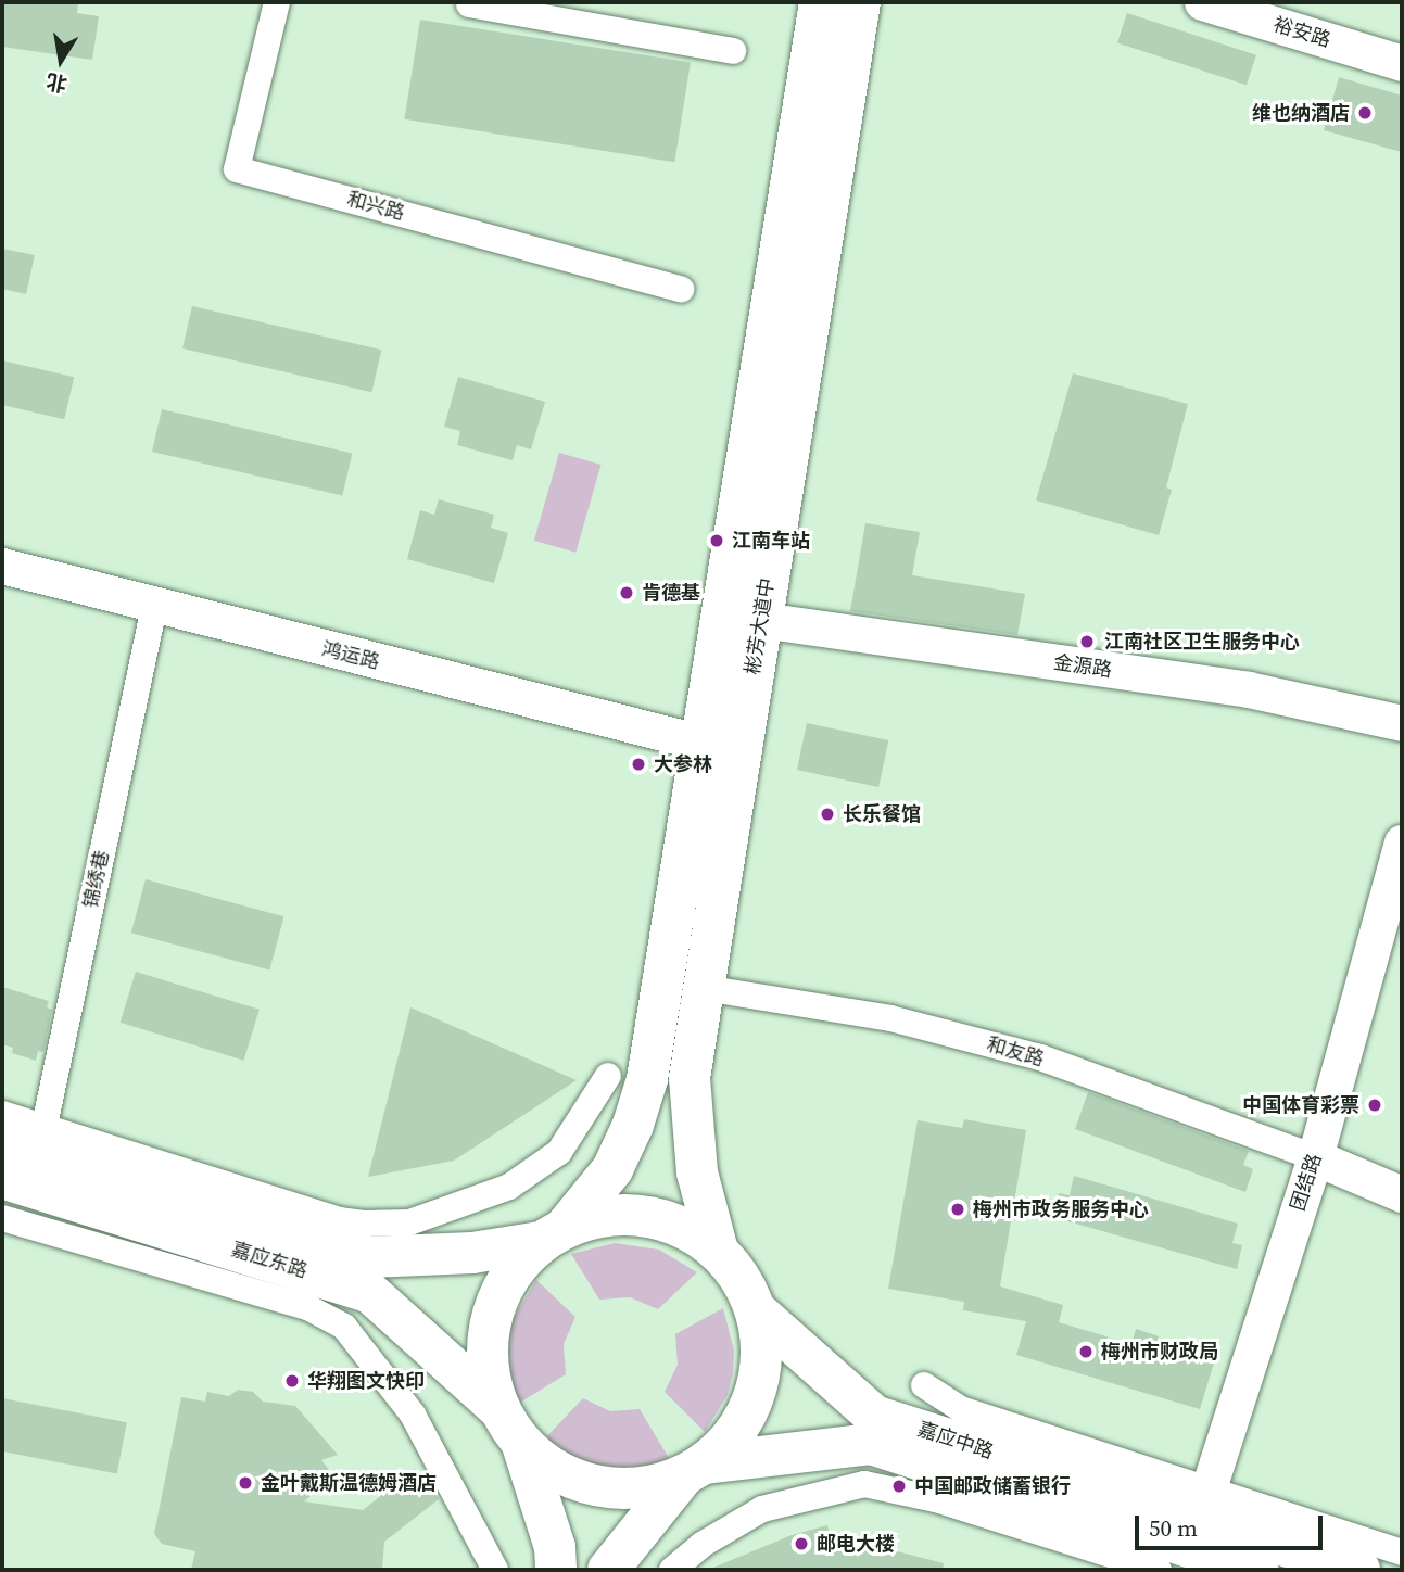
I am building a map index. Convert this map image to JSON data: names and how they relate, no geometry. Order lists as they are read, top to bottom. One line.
{"streets":{"main road":["彬芳大道中","嘉应东路","嘉应中路"],"street":["裕安路","和兴路","鸿运路","金源路","锦绣巷","和友路","团结路"]},"crossings":[["彬芳大道中","鸿运路"],["彬芳大道中","金源路"],["彬芳大道中","和友路"],["彬芳大道中","嘉应东路"],["鸿运路","锦绣巷"],["锦绣巷","嘉应东路"],["和友路","团结路"],["团结路","嘉应中路"],["嘉应东路","嘉应中路"]],"places":["维也纳酒店","江南车站","肯德基","江南社区卫生服务中心","大参林","长乐餐馆","中国体育彩票","梅州市政务服务中心","梅州市财政局","华翔图文快印","金叶戴斯温德姆酒店","中国邮政储蓄银行","邮电大楼"],"scale_bar":"50 m","north":"bottom"}
